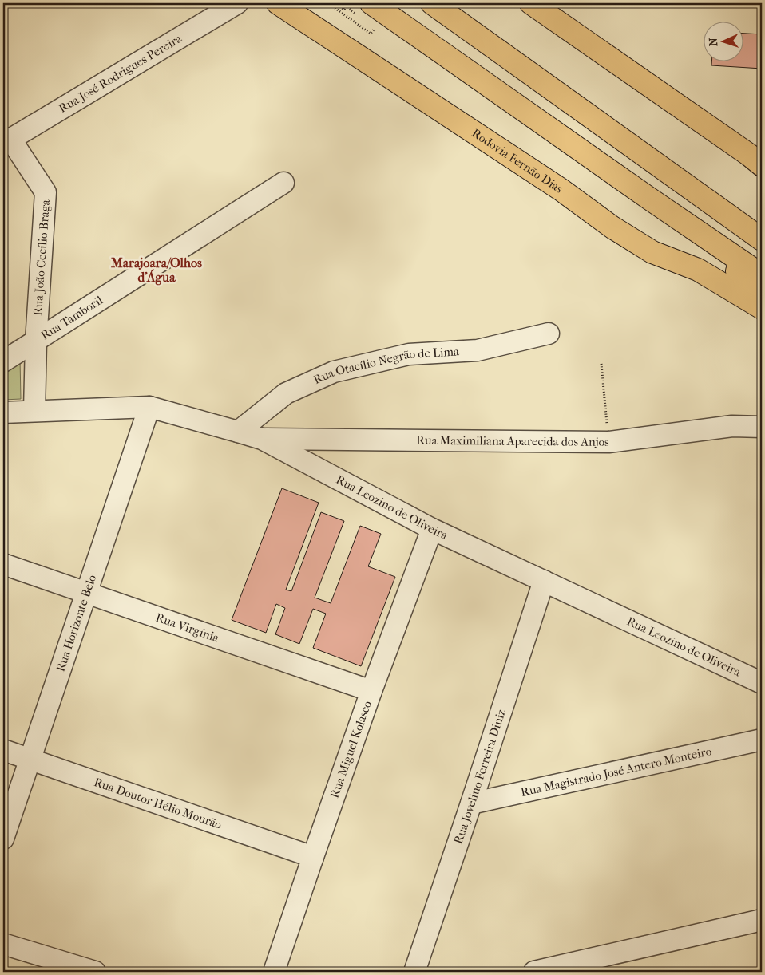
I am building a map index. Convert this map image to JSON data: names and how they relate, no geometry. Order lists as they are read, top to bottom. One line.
{"streets":{"main road":["Rodovia Fernão Dias"],"street":["Rua José Rodrigues Pereira","Rua João Cecílio Braga","Rua Tamboril","Rua Otacílio Negrão de Lima","Rua Maximiliana Aparecida dos Anjos","Rua Leozino de Oliveira","Rua Horizonte Belo","Rua Virgínia","Rua Miguel Kolasco","Rua Magistrado José Antero Monteiro","Rua Jovelino Ferreira Diniz","Rua Doutor Hélio Mourão"]},"crossings":[["Rua José Rodrigues Pereira","Rua João Cecílio Braga"],["Rua João Cecílio Braga","Rua Tamboril"],["Rua João Cecílio Braga","Rua Leozino de Oliveira"],["Rua Otacílio Negrão de Lima","Rua Leozino de Oliveira"],["Rua Maximiliana Aparecida dos Anjos","Rua Leozino de Oliveira"],["Rua Leozino de Oliveira","Rua Horizonte Belo"],["Rua Leozino de Oliveira","Rua Miguel Kolasco"],["Rua Leozino de Oliveira","Rua Jovelino Ferreira Diniz"],["Rua Horizonte Belo","Rua Virgínia"],["Rua Horizonte Belo","Rua Doutor Hélio Mourão"],["Rua Virgínia","Rua Miguel Kolasco"],["Rua Miguel Kolasco","Rua Doutor Hélio Mourão"],["Rua Magistrado José Antero Monteiro","Rua Jovelino Ferreira Diniz"]],"districts":["Marajoara/Olhos d'Água"],"north":"left"}
